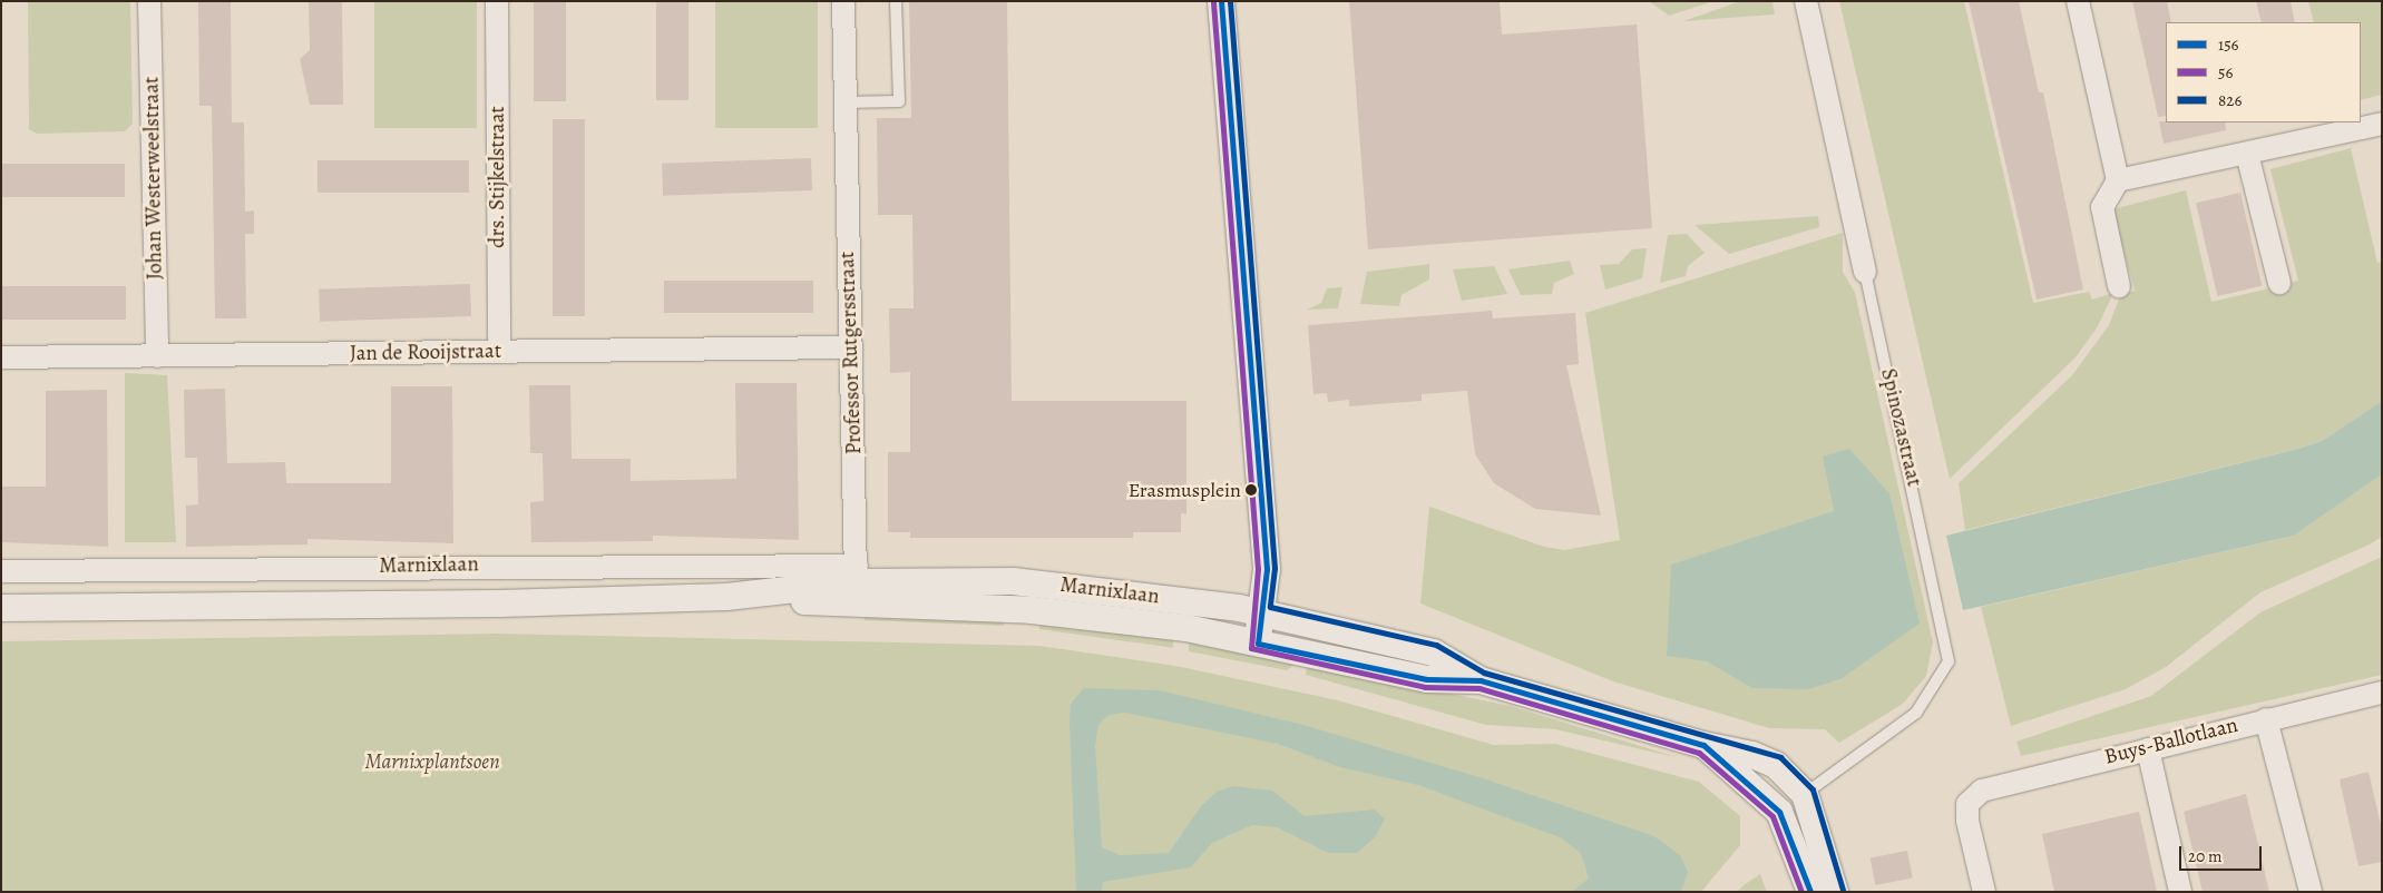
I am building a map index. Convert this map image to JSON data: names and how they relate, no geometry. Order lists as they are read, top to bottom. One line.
{"streets":{"street":["drs. Stijkelstraat","Johan Westerweelstraat","Jan de Rooijstraat","Professor Rutgersstraat","Spinozastraat","Marnixlaan","Buys-Ballotlaan"]},"crossings":[["drs. Stijkelstraat","Jan de Rooijstraat"],["Johan Westerweelstraat","Jan de Rooijstraat"],["Jan de Rooijstraat","Professor Rutgersstraat"],["Professor Rutgersstraat","Marnixlaan"],["Spinozastraat","Marnixlaan"]],"parks":["Marnixplantsoen"],"places":["Erasmusplein"],"lines":["transit line 156","transit line 826","transit line 56"],"legend":["156","56","826"],"scale_bar":"20 m"}
